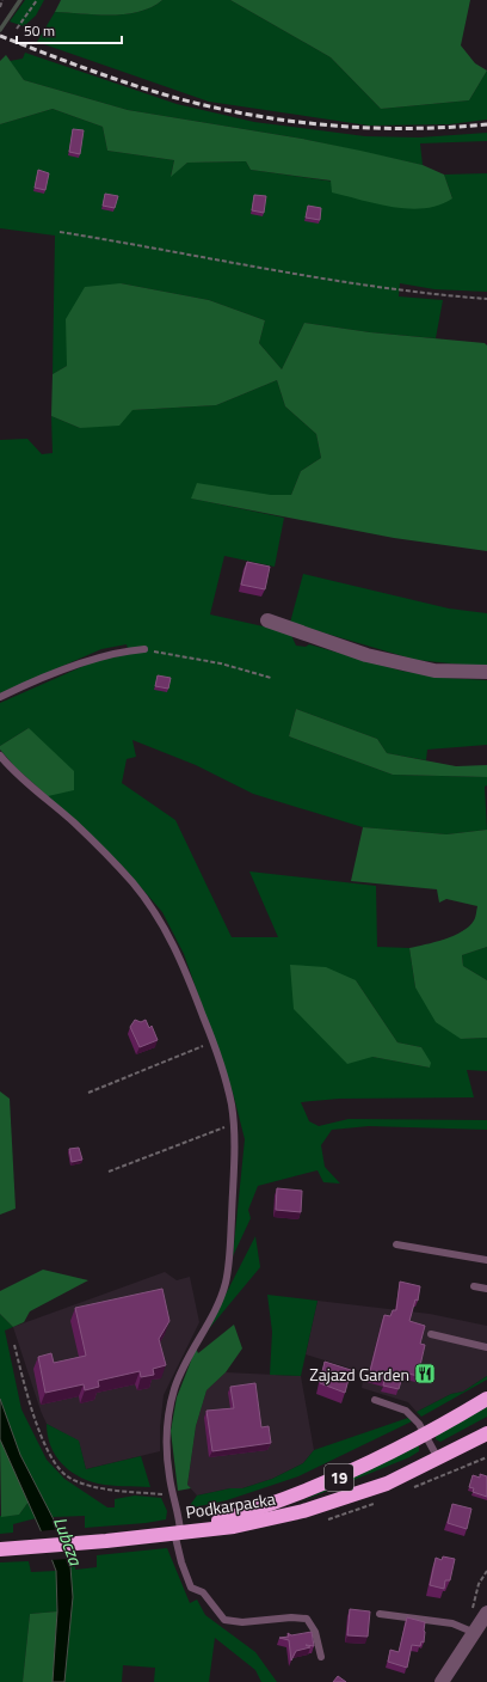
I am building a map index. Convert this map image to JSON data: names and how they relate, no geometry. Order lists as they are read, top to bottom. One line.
{"streets":{"highway":["19","Podkarpacka"]},"crossings":[["19","Podkarpacka"]],"water":["Lubcza"],"places":{"restaurant":["Zajazd Garden"]},"scale_bar":"50 m"}
